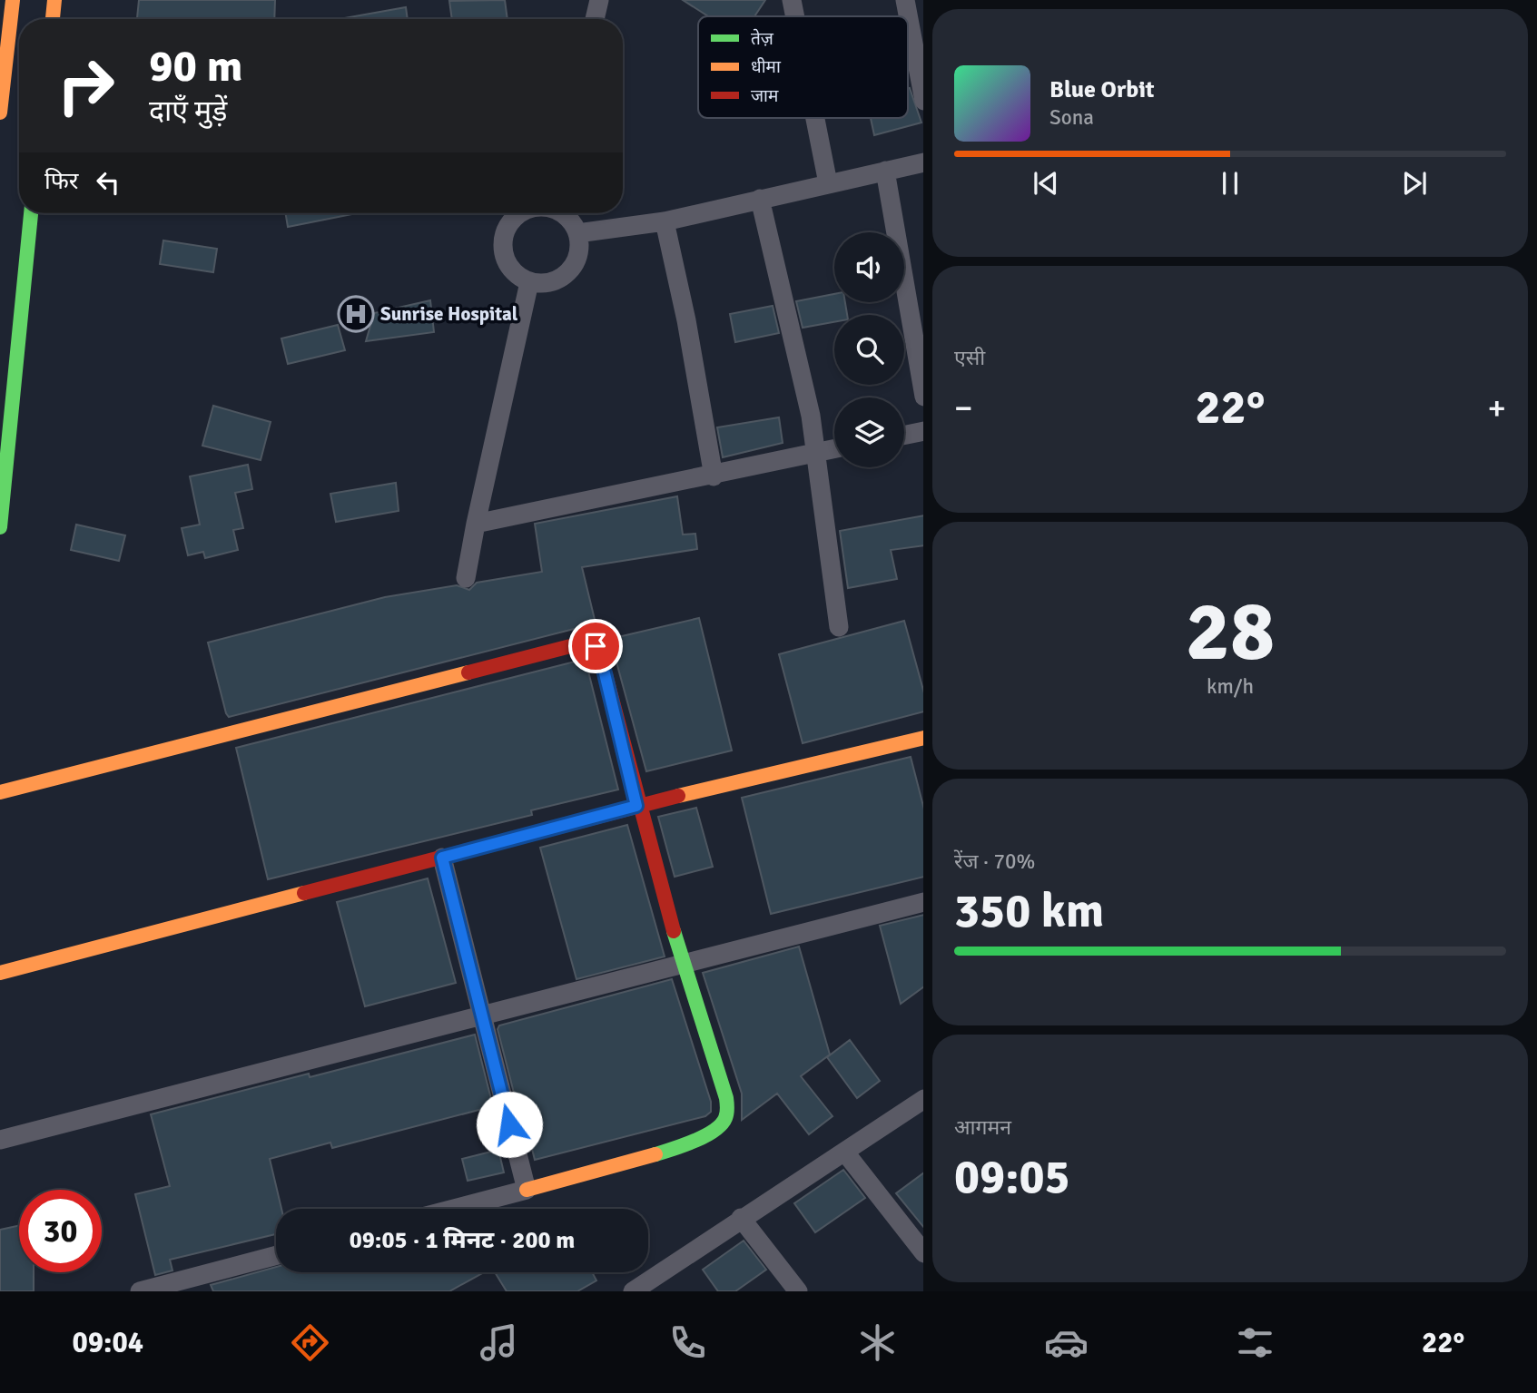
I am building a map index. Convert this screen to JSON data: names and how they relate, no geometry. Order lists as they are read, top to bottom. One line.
{"places":{"hospital":["Sunrise Hospital"]},"legend":["तेज़","धीमा","जाम"],"page":{"turn":["90 m","दाएँ मुड़ें"],"song":["Blue Orbit","Sona"],"then":"फिर","tile":["एसी",["28","km/h"],["रेंज · 70%","350 km"],["आगमन","09:05"]],"heat":["−","22°","+"],"limit":"30","trip":"09:05 · 1 मिनट · 200 m","tabs":["09:04","22°"]}}
